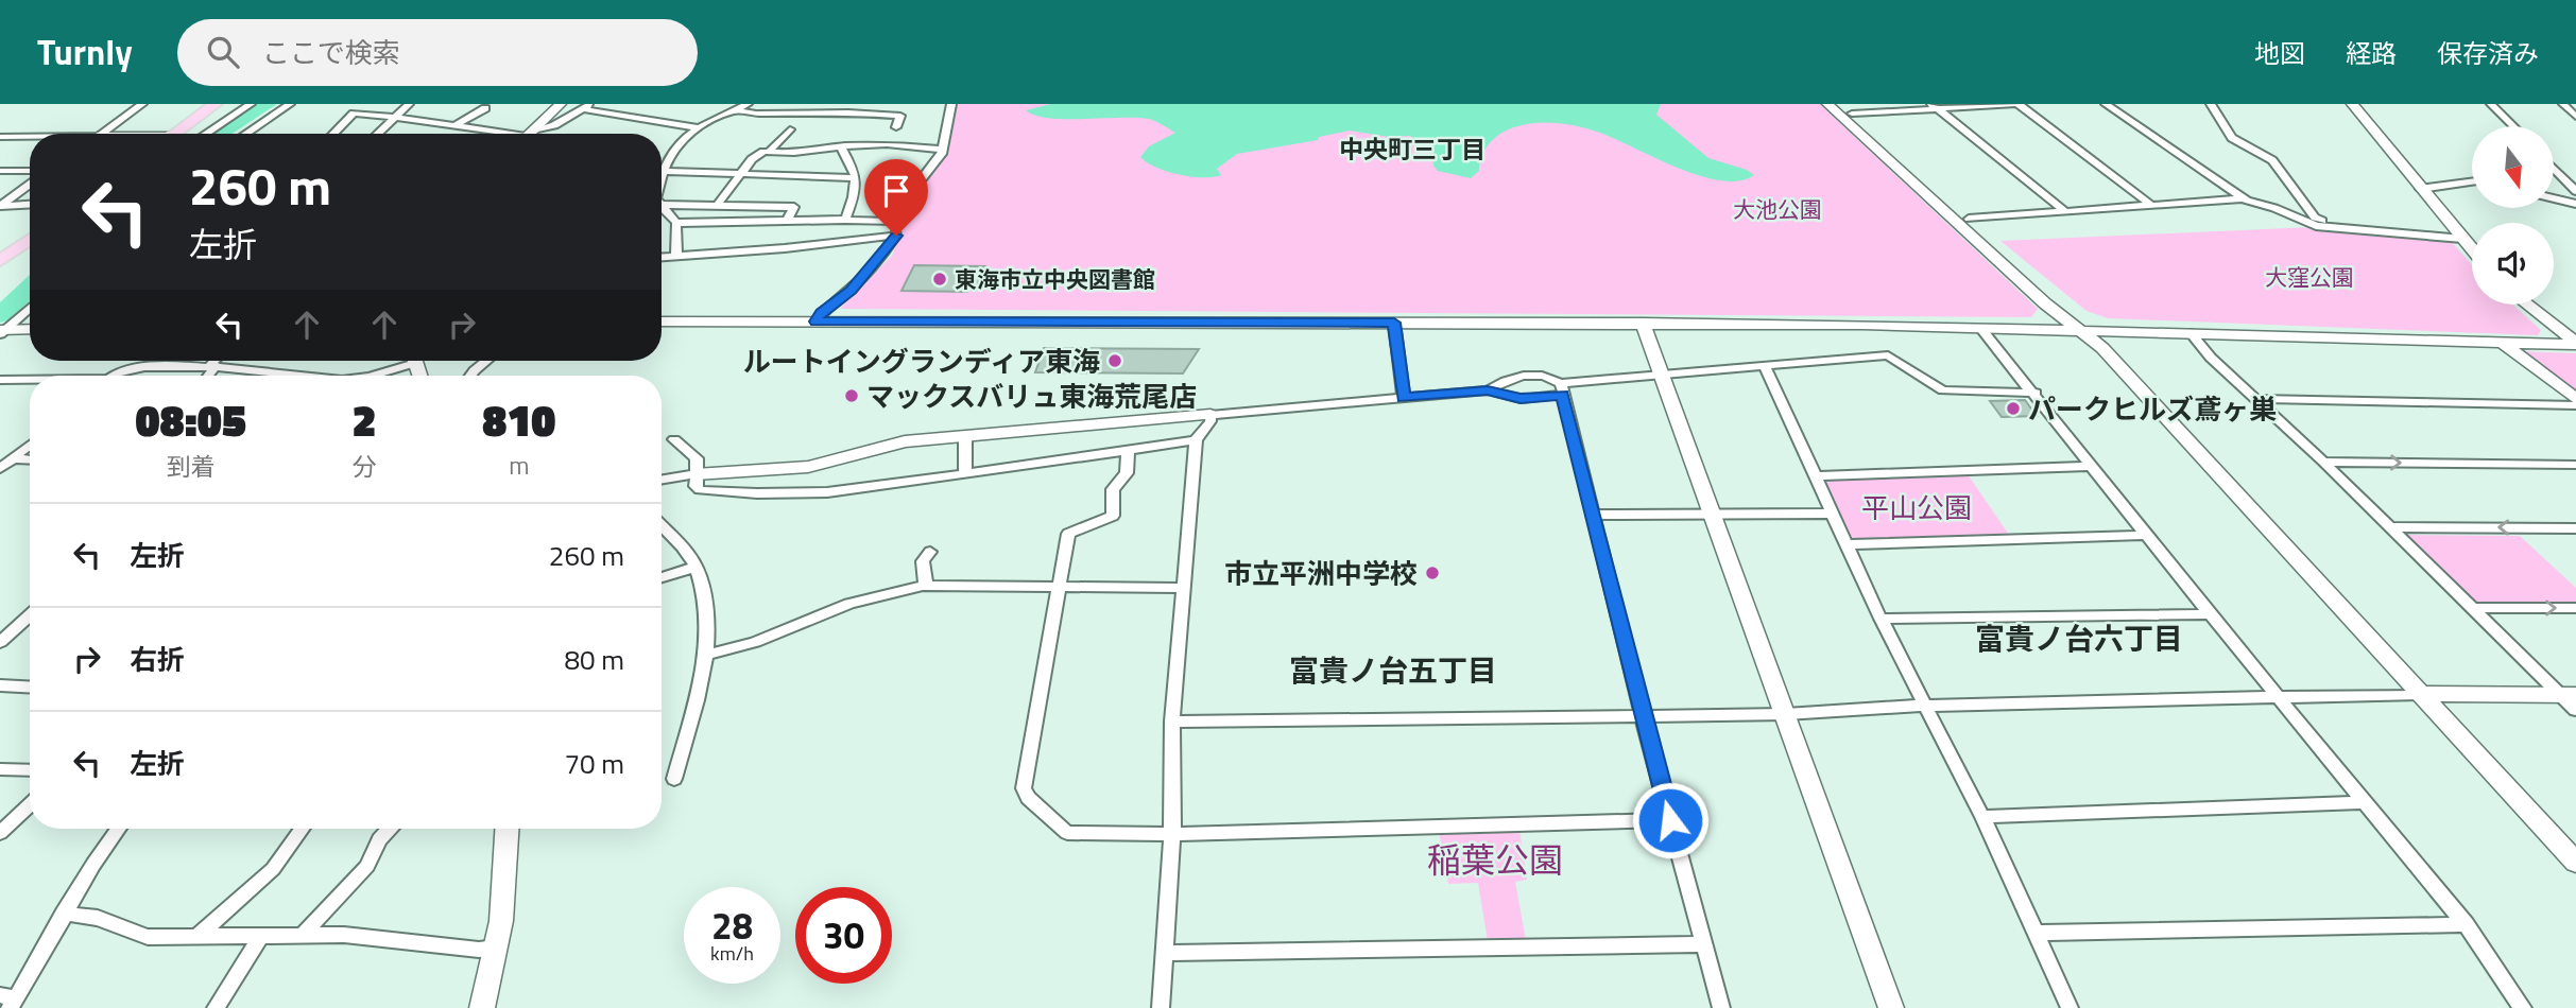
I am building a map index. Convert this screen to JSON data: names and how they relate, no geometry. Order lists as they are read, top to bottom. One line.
{"districts":["中央町三丁目","富貴ノ台六丁目","富貴ノ台五丁目"],"parks":["大池公園","大窪公園","平山公園","稲葉公園"],"places":["東海市立中央図書館","ルートイングランディア東海","マックスバリュ東海荒尾店","パークヒルズ鳶ヶ巣","市立平洲中学校"],"north":"bottom","page":{"header":"Turnly","search":"ここで検索","nav":["地図","経路","保存済み"],"turn":["260 m","左折"],"eta":["08:05","到着","2","分","810","m"],"list":[{"name":"左折","value":"260 m"},{"name":"右折","value":"80 m"},{"name":"左折","value":"70 m"}],"speed":"28 km/h","limit":"30"}}
